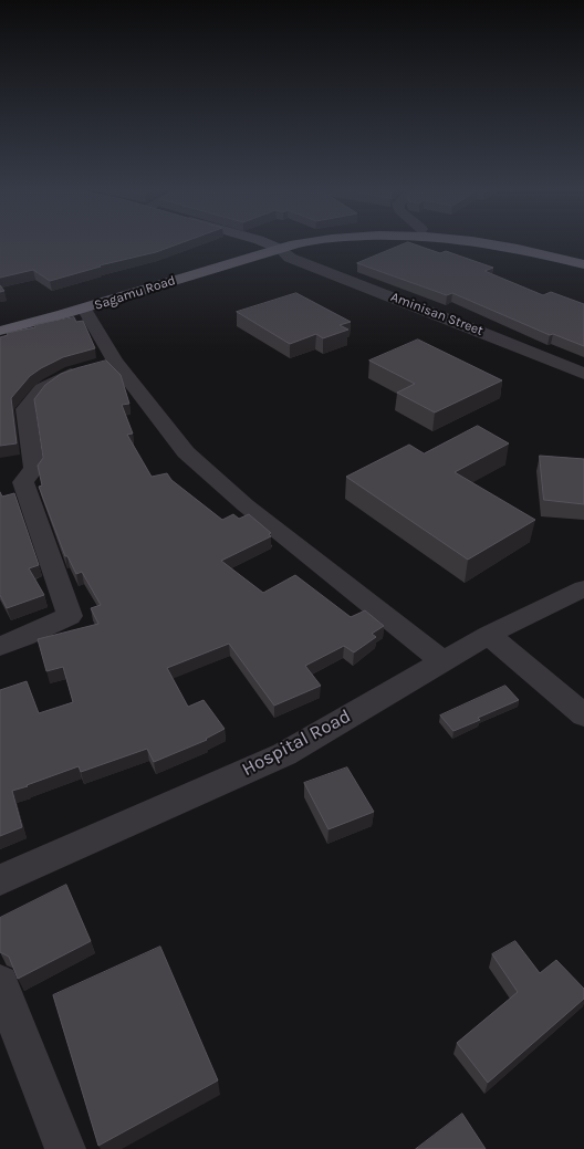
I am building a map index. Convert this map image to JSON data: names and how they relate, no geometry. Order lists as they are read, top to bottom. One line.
{"streets":{"highway":["Sagamu Road"],"street":["Aminisan Street","Hospital Road"]},"crossings":[["Sagamu Road","Aminisan Street"]]}
